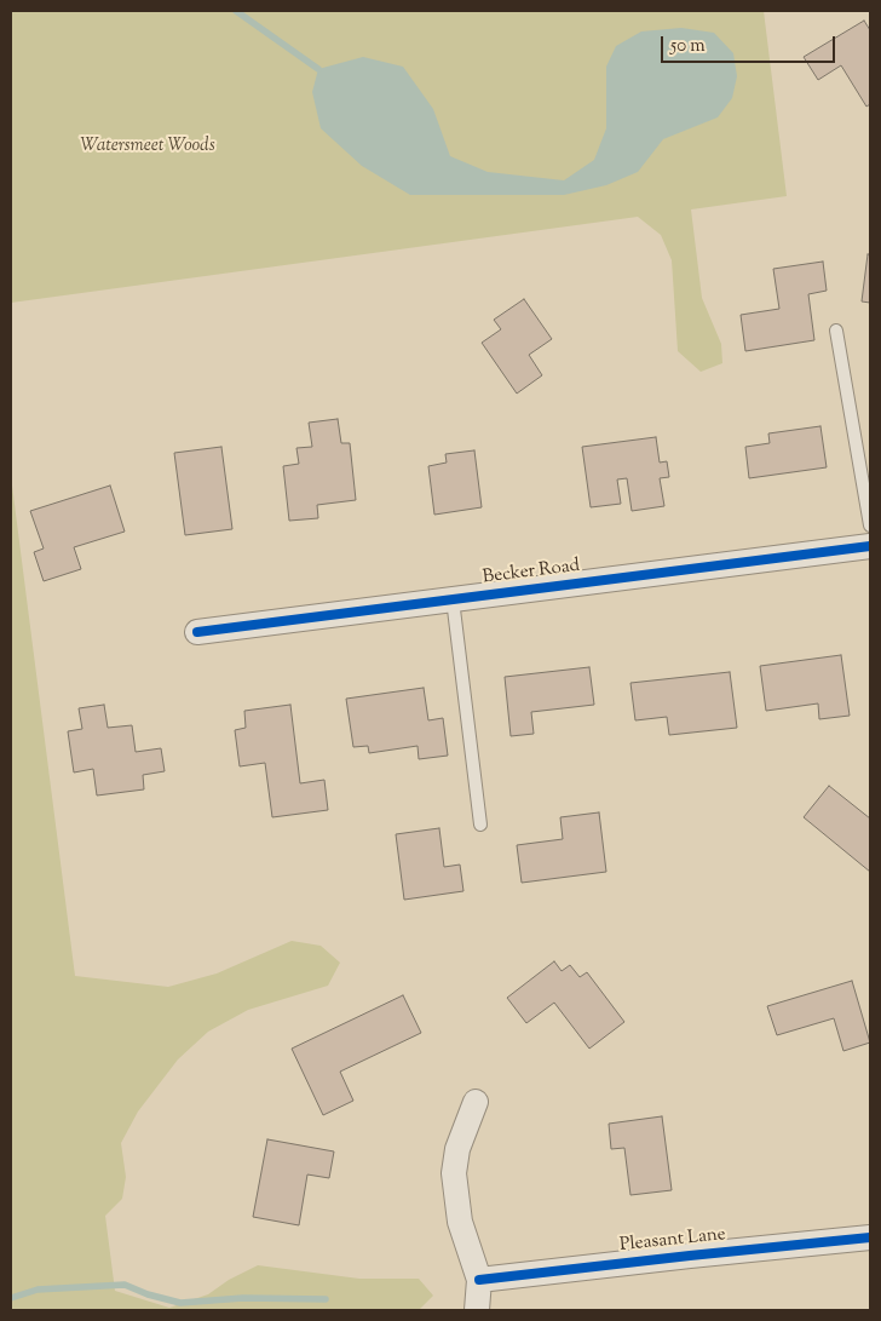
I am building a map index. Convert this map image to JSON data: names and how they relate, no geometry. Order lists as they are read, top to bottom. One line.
{"streets":{"street":["Becker Road","Pleasant Lane"]},"parks":["Watersmeet Woods"],"scale_bar":"50 m"}
